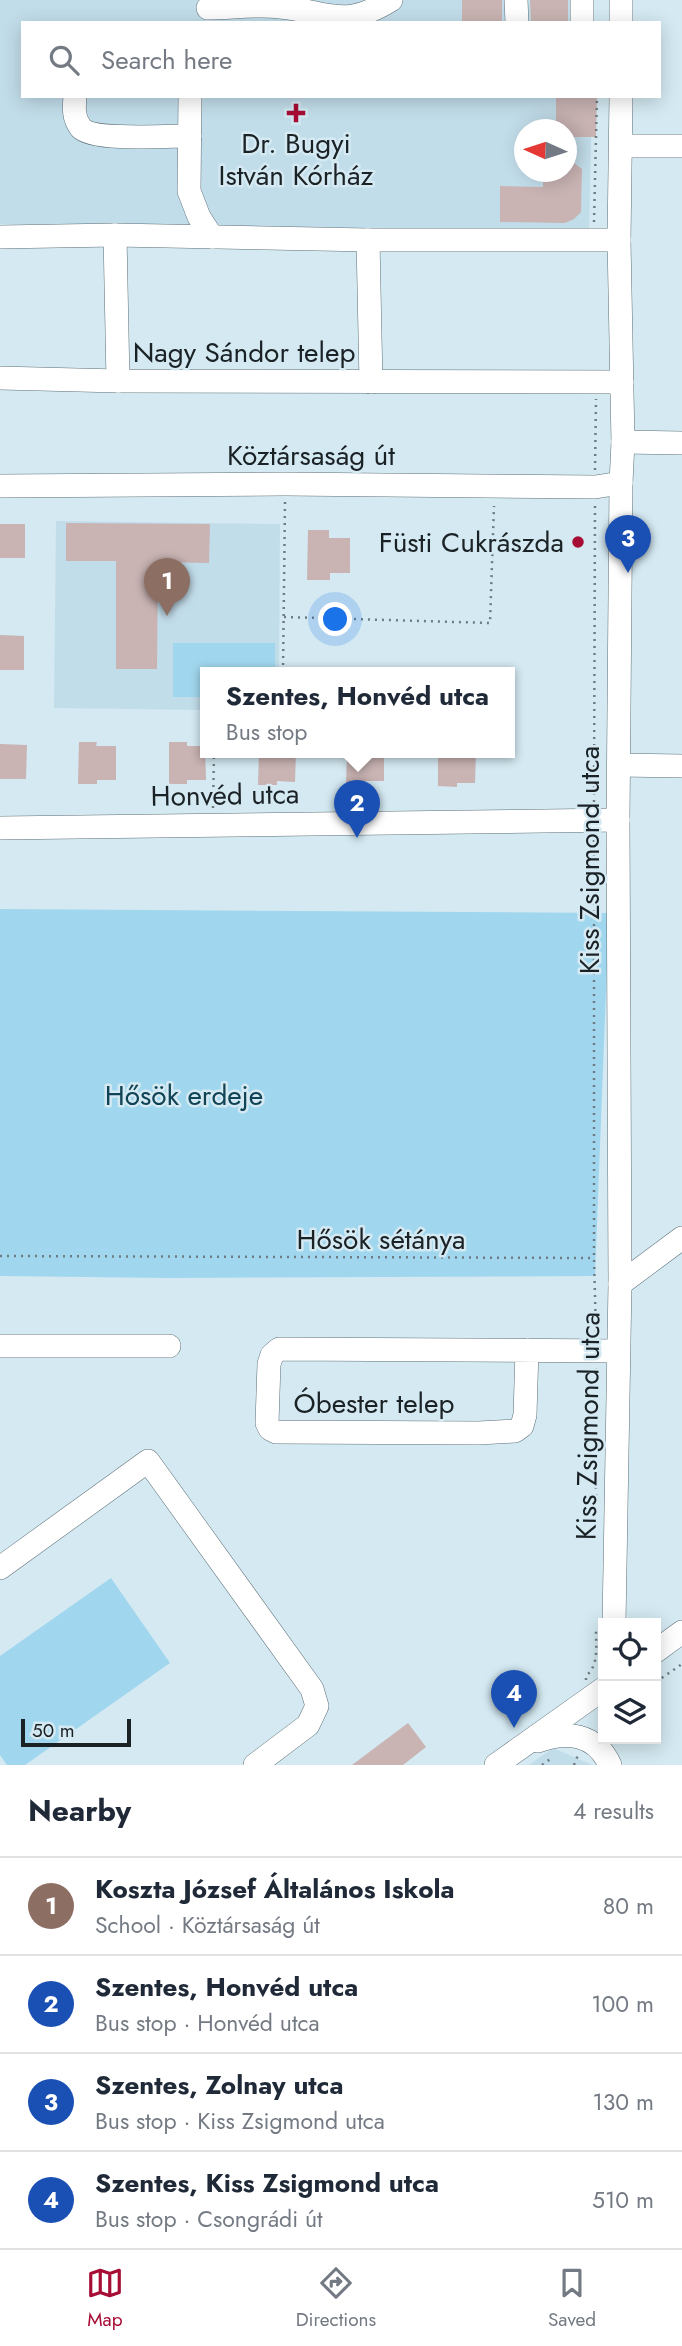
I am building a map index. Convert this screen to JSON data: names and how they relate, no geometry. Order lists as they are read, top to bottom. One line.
{"streets":{"street":["Nagy Sándor telep","Köztársaság út","Honvéd utca","Kiss Zsigmond utca","Óbester telep"],"path":["Hősök sétánya"]},"crossings":[["Nagy Sándor telep","Kiss Zsigmond utca"],["Köztársaság út","Kiss Zsigmond utca"],["Honvéd utca","Kiss Zsigmond utca"],["Kiss Zsigmond utca","Óbester telep"]],"parks":["Hősök erdeje"],"places":{"health":["Dr. Bugyi István Kórház"],"other":["Füsti Cukrászda"]},"scale_bar":"50 m","north":"left","page":{"search":"Search here","pins":["3","1","2","4"],"popup":["Szentes, Honvéd utca","Bus stop"],"scale":"50 m","heading":["Nearby","4 results"],"list":[{"mark":"1","name":"Koszta József Általános Iskola","note":"School · Köztársaság út","value":"80 m"},{"mark":"2","name":"Szentes, Honvéd utca","note":"Bus stop · Honvéd utca","value":"100 m"},{"mark":"3","name":"Szentes, Zolnay utca","note":"Bus stop · Kiss Zsigmond utca","value":"130 m"},{"mark":"4","name":"Szentes, Kiss Zsigmond utca","note":"Bus stop · Csongrádi út","value":"510 m"}],"nav":["Map","Directions","Saved"]}}
